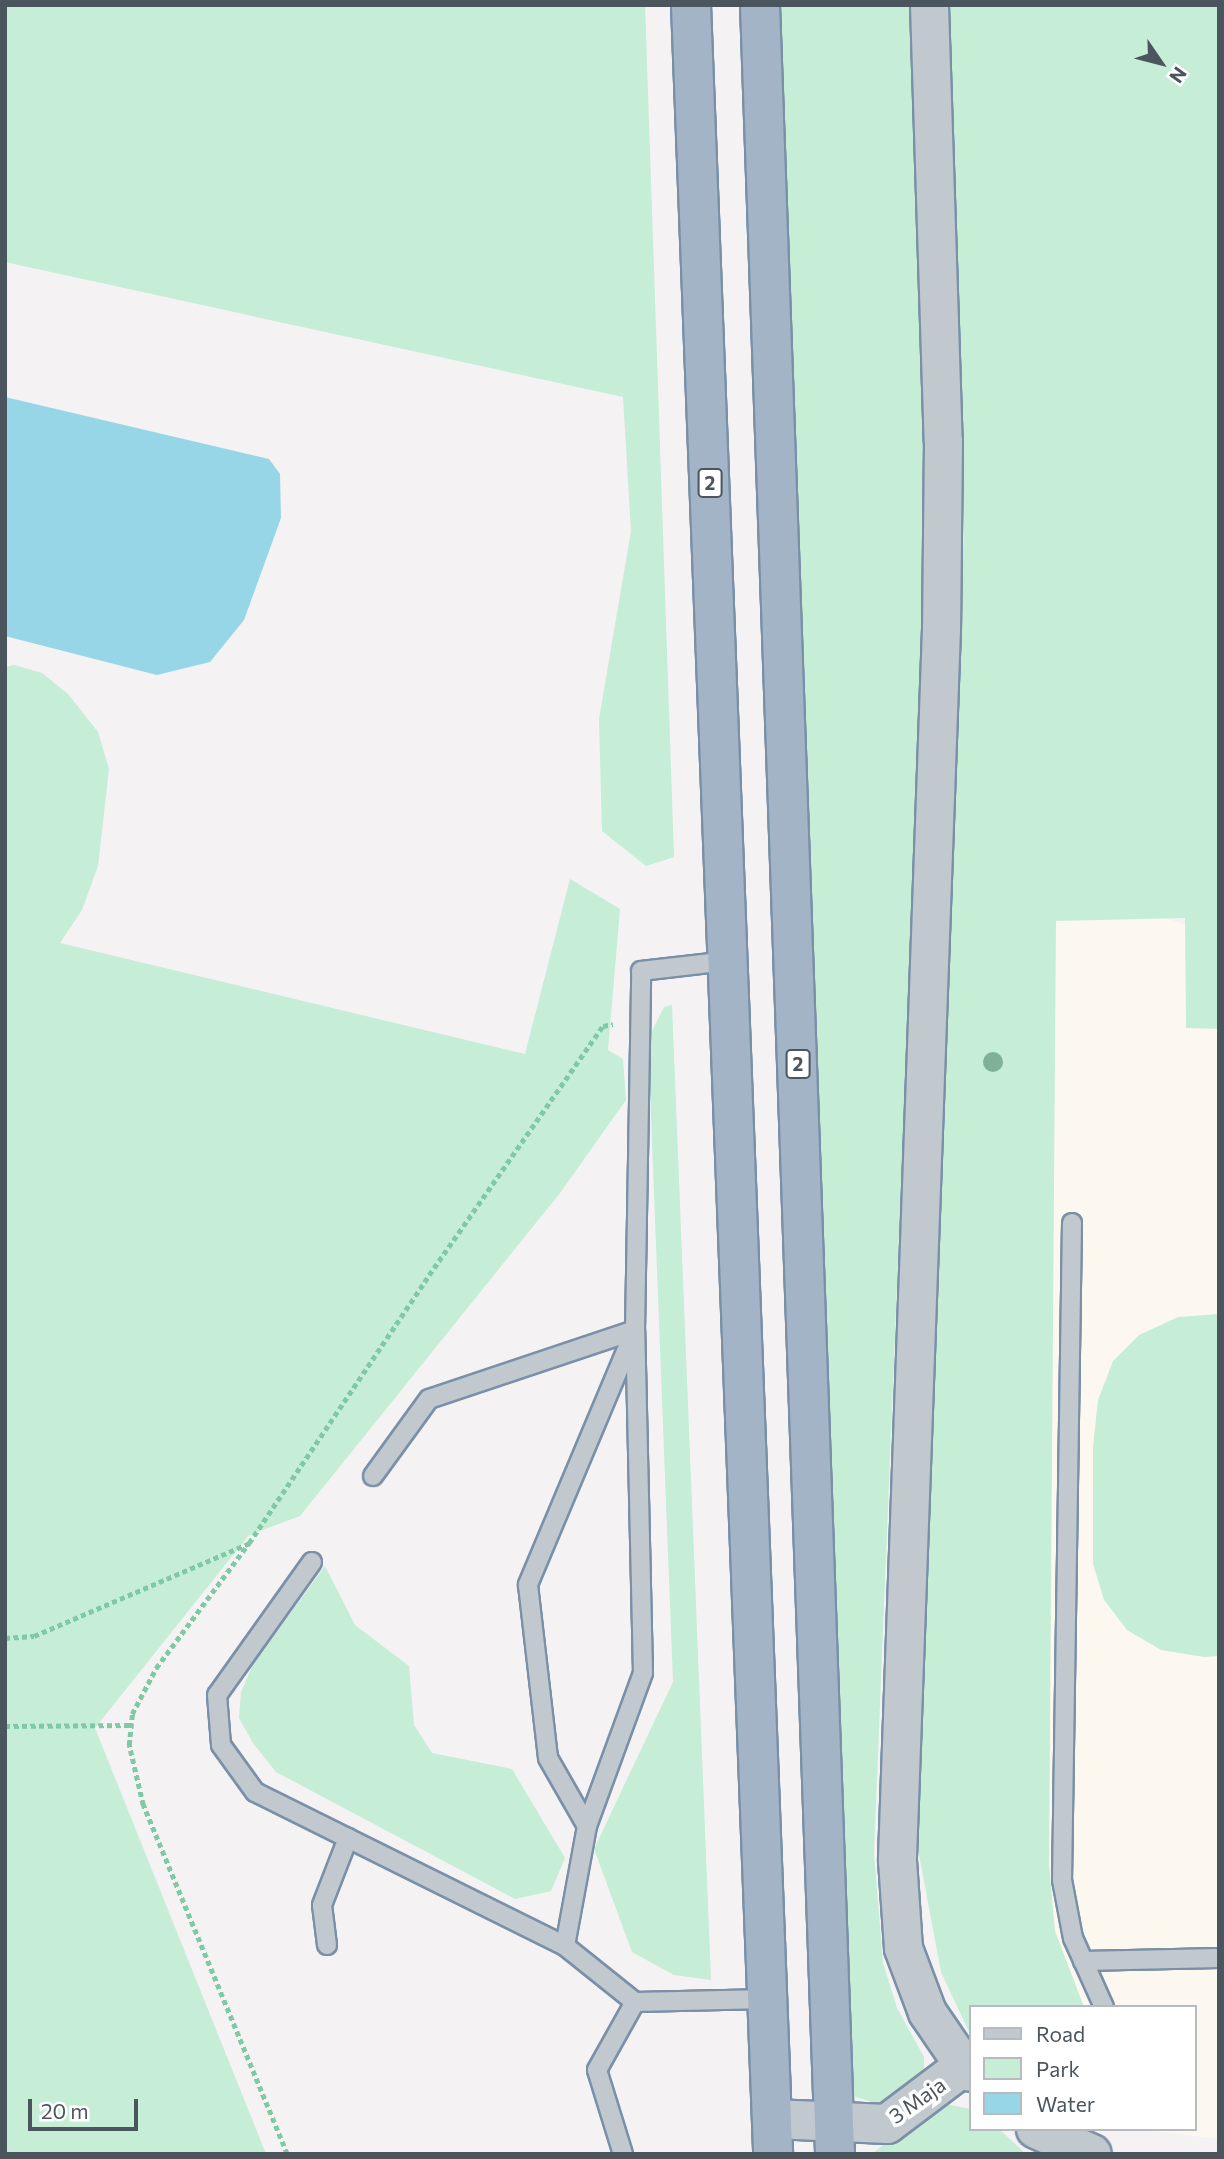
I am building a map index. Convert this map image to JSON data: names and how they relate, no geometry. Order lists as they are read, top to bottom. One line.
{"streets":{"highway":["2"],"street":["3 Maja"]},"crossings":[["2","3 Maja"]],"legend":["Road","Park","Water"],"scale_bar":"20 m","north":"bottom right"}
